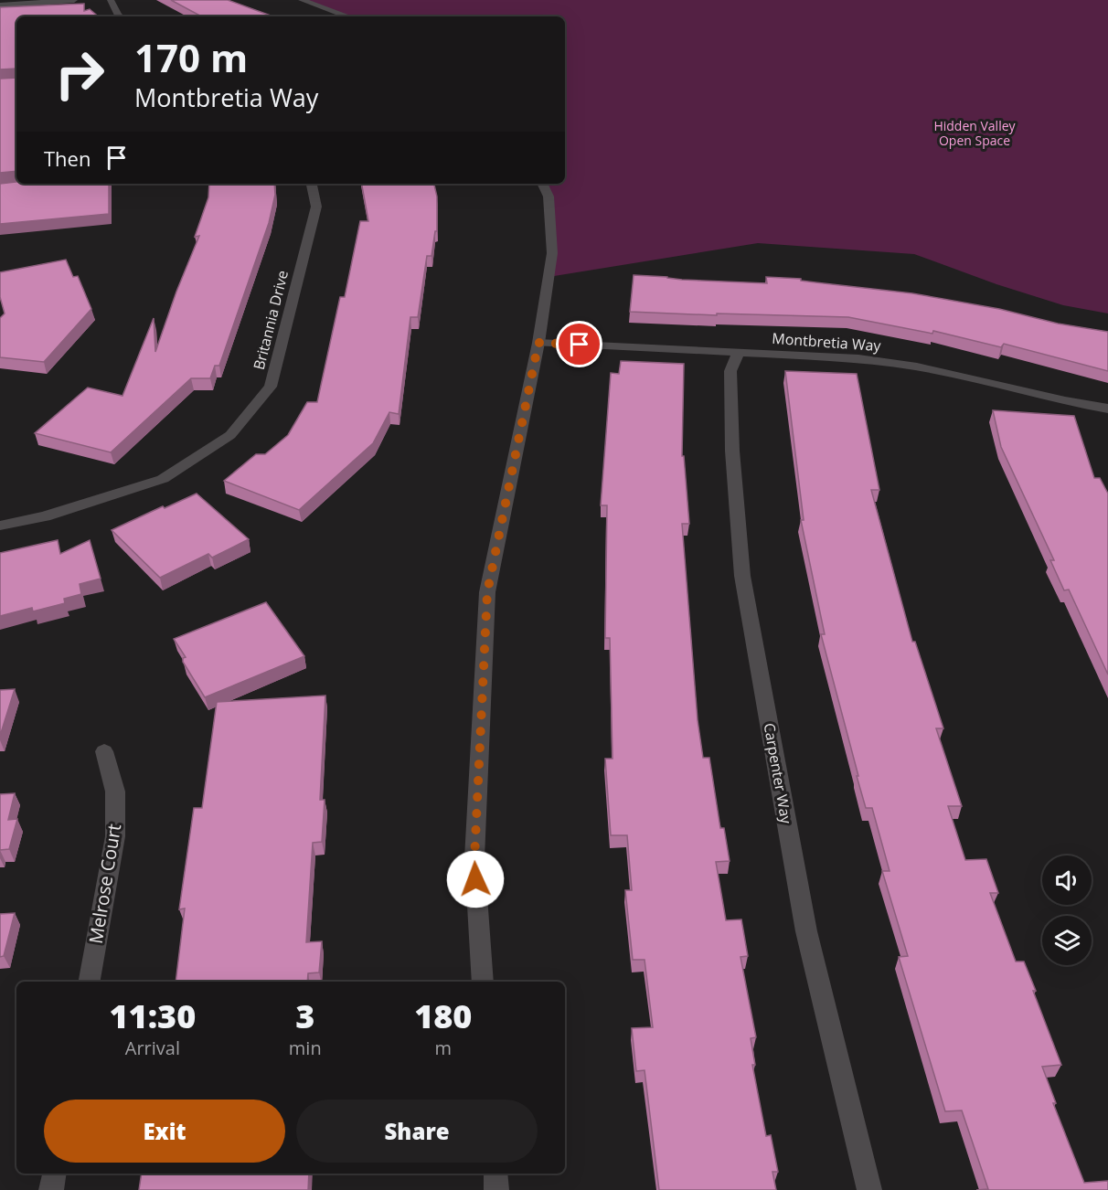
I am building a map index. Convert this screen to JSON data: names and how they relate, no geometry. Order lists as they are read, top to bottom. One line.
{"streets":{"street":["Britannia Drive","Montbretia Way","Carpenter Way","Melrose Court"]},"crossings":[["Montbretia Way","Carpenter Way"]],"parks":["Hidden Valley Open Space"],"page":{"turn":["170 m","Montbretia Way"],"then":"Then","eta":["11:30","Arrival","3","min","180","m"],"buttons":["Exit","Share"]}}
